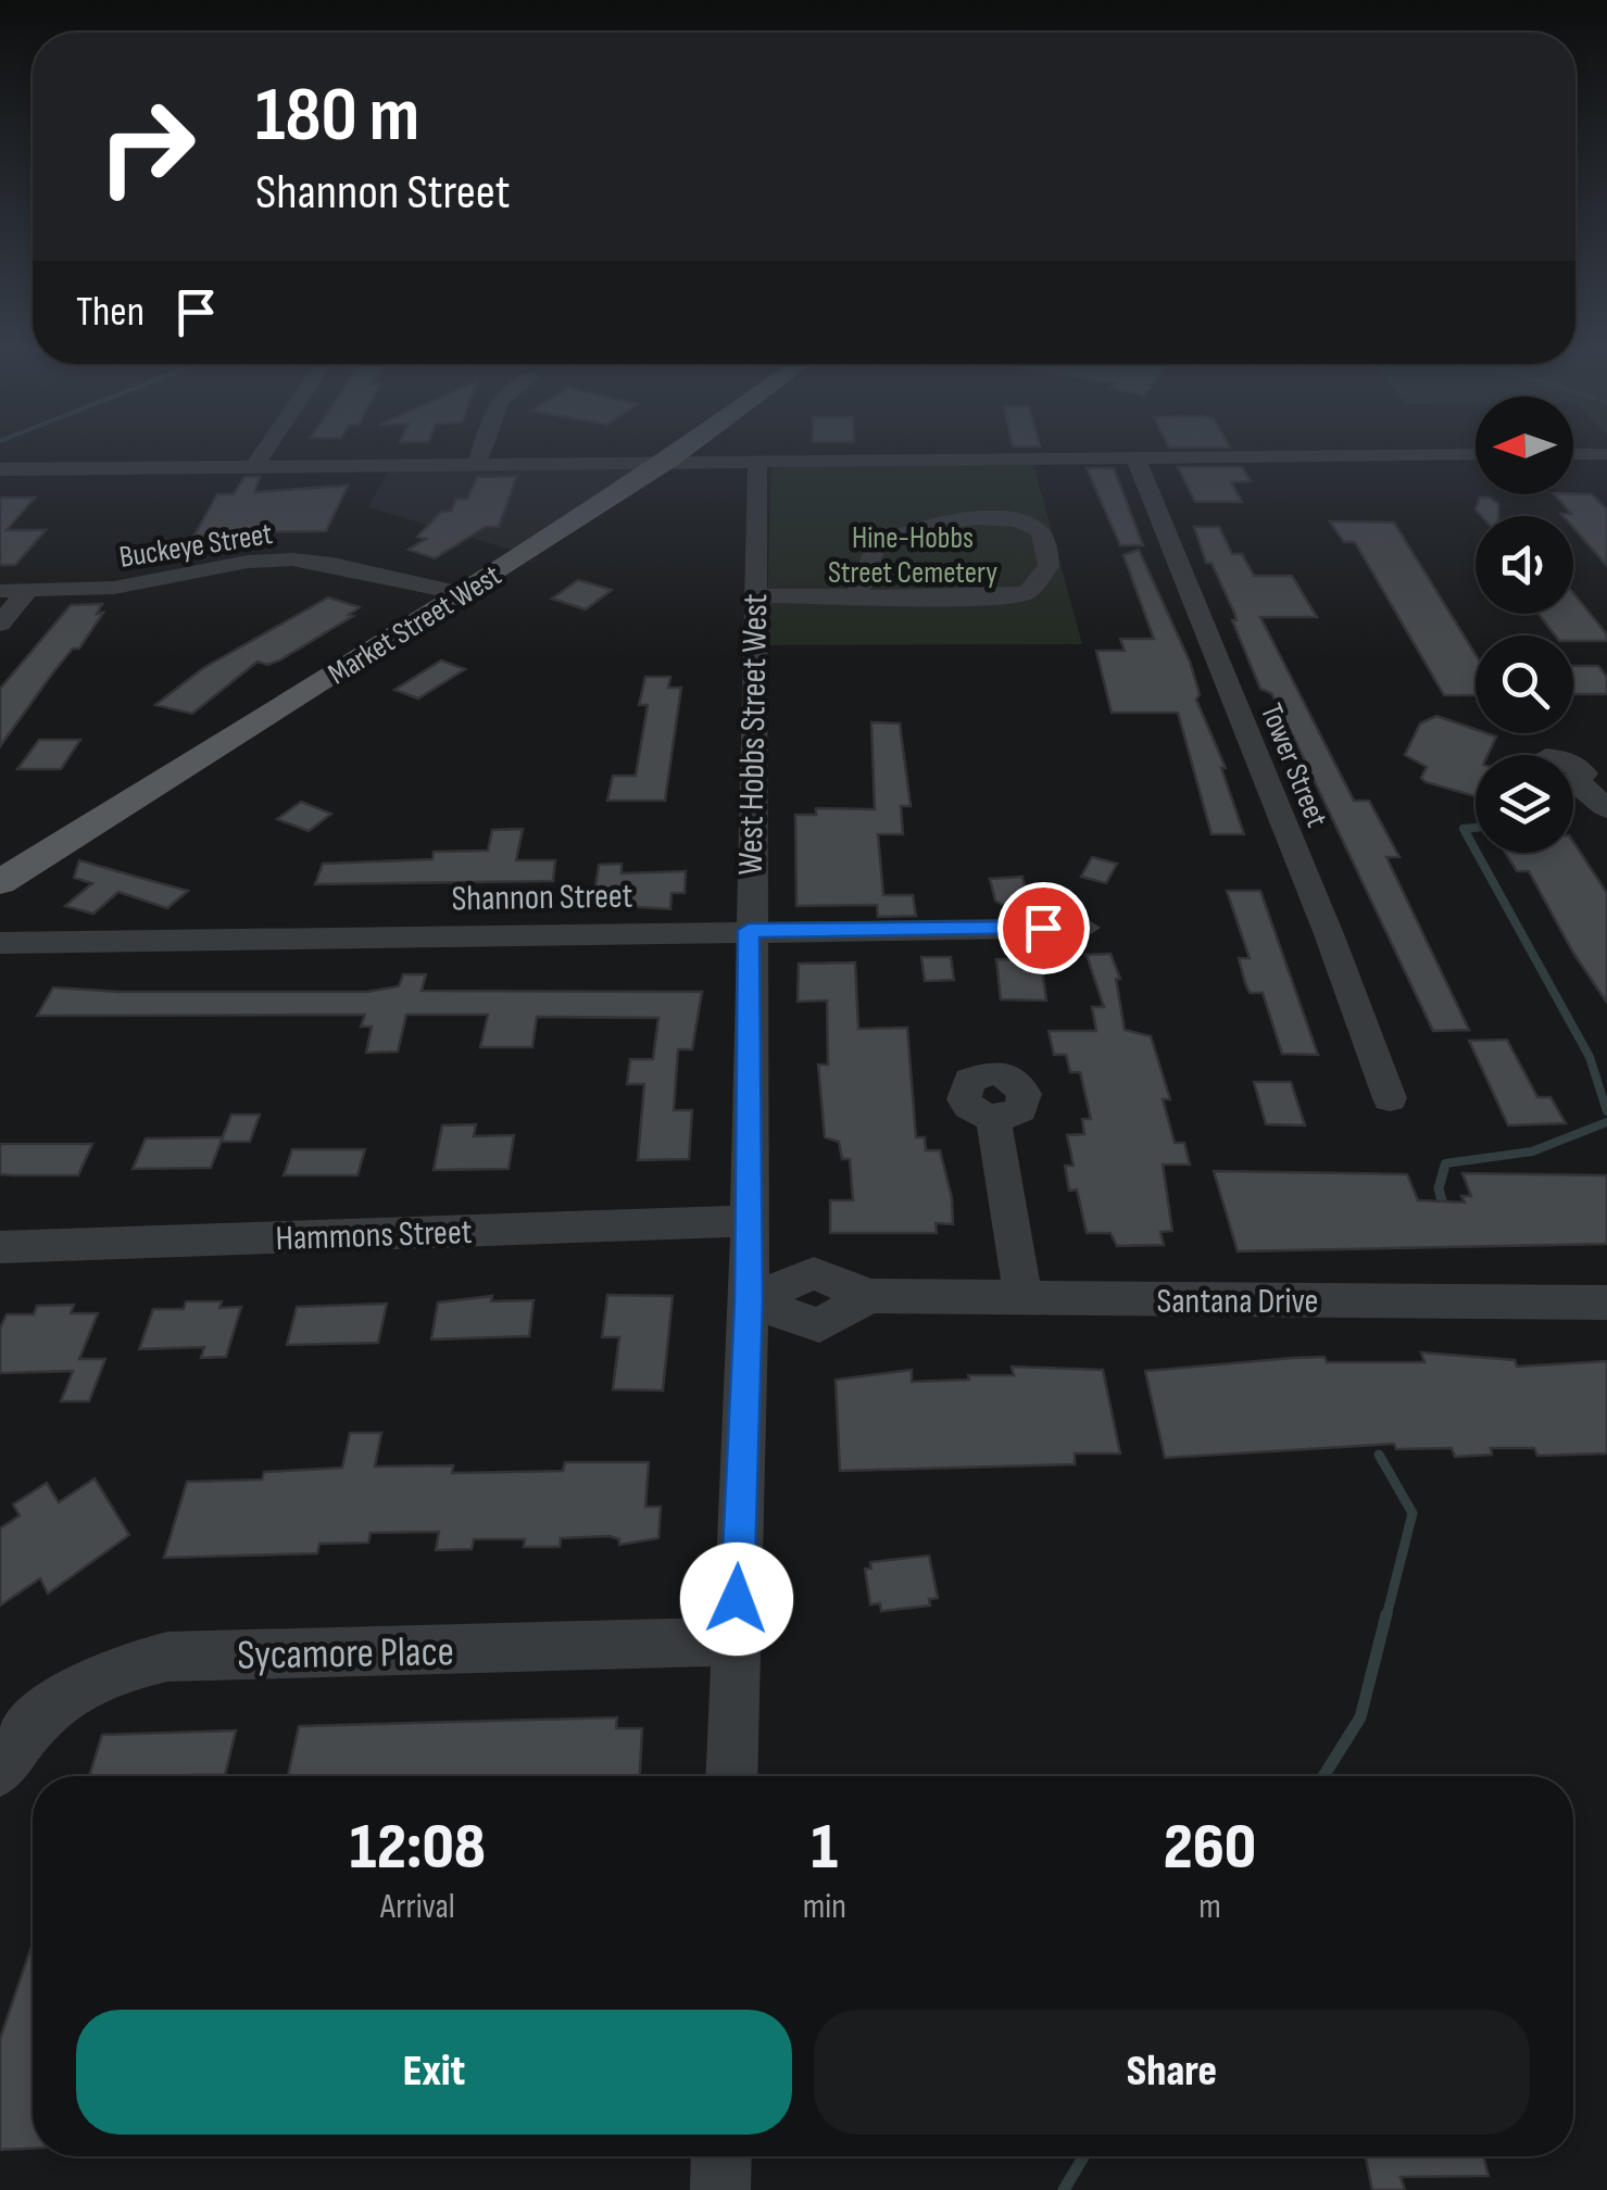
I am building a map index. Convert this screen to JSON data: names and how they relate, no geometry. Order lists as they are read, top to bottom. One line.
{"streets":{"main road":["Market Street West"],"street":["Buckeye Street","West Hobbs Street West","Tower Street","Shannon Street","Hammons Street","Santana Drive","Sycamore Place"]},"crossings":[["Buckeye Street","Market Street West"],["West Hobbs Street West","Shannon Street"],["West Hobbs Street West","Hammons Street"],["West Hobbs Street West","Santana Drive"],["West Hobbs Street West","Sycamore Place"]],"parks":["Hine-Hobbs Street Cemetery"],"north":"left","page":{"turn":["180 m","Shannon Street"],"then":"Then","eta":["12:08","Arrival","1","min","260","m"],"buttons":["Exit","Share"]}}
